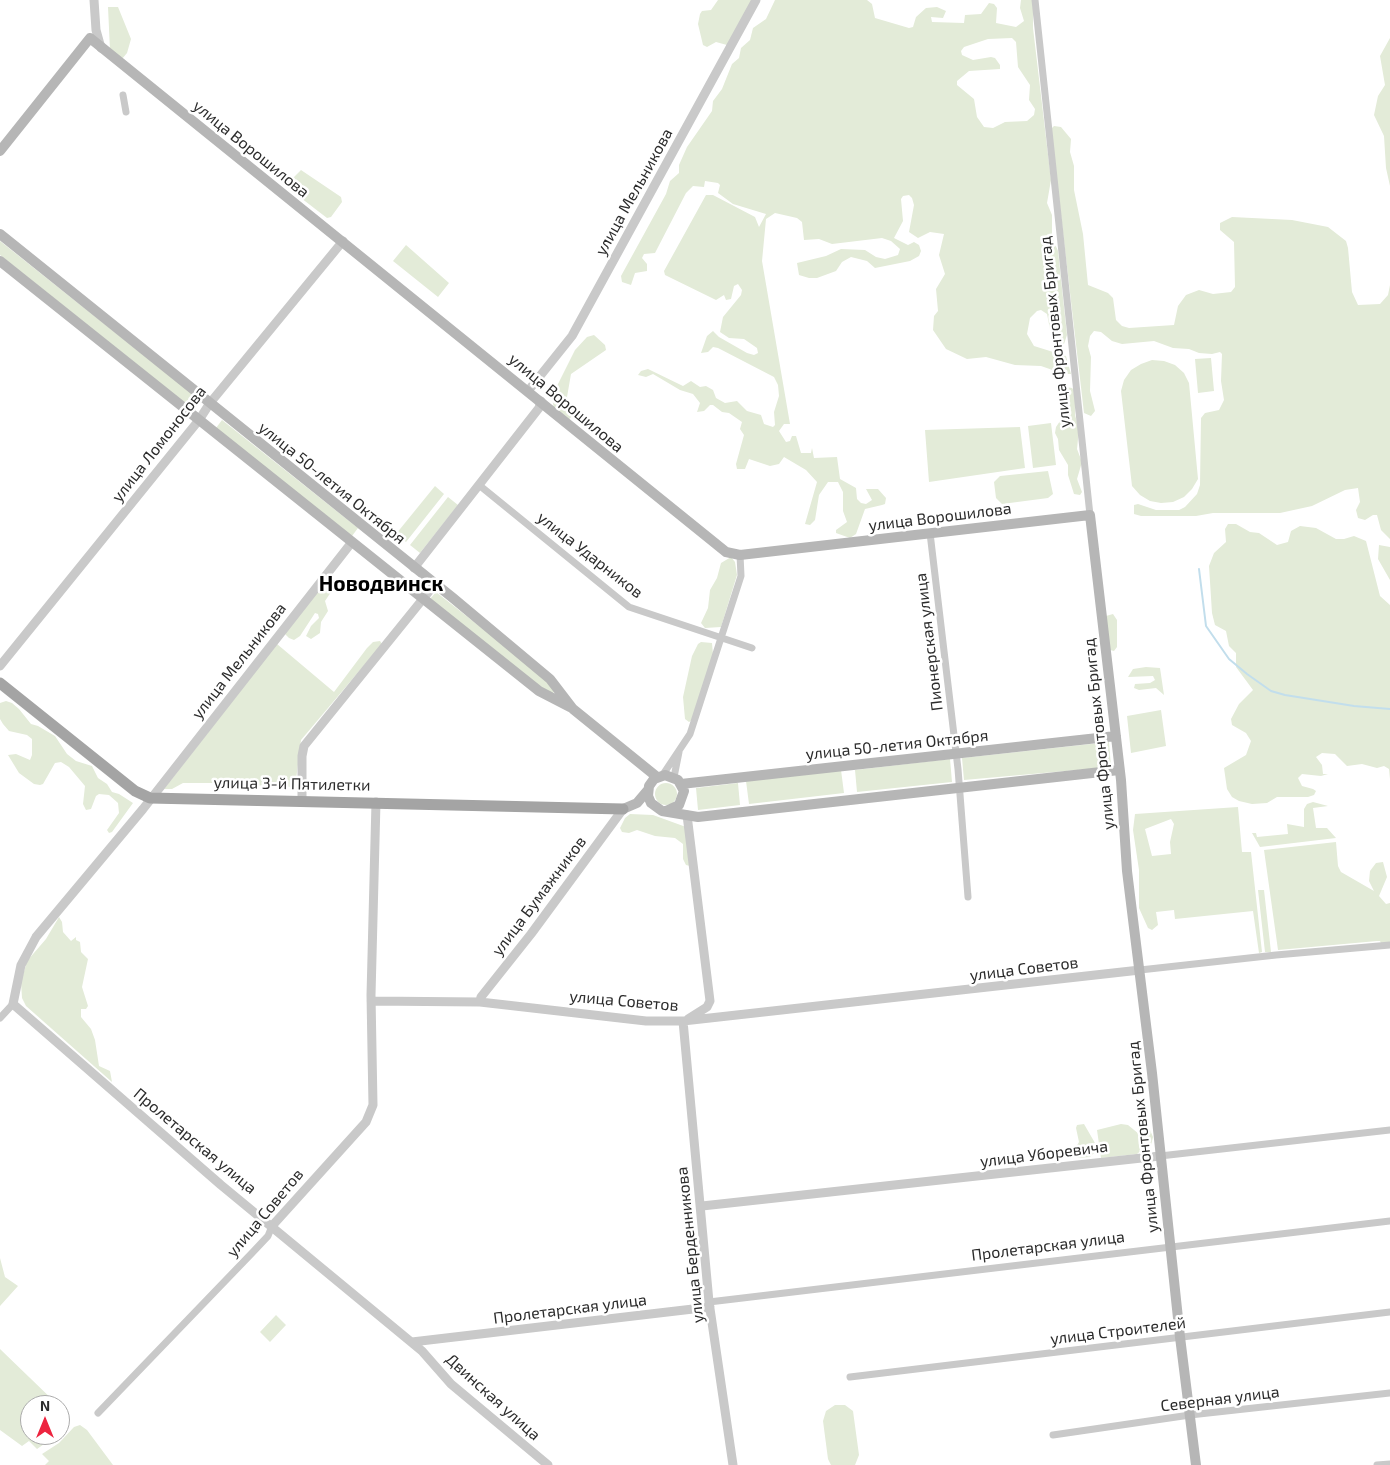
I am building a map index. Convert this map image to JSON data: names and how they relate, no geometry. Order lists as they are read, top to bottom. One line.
{"streets":{"main road":["улица Ворошилова","улица Фронтовых Бригад","улица 50-летия Октября","улица 3-й Пятилетки"],"street":["улица Мельникова","улица Ломоносова","улица Ударников","Пионерская улица","улица Бумажников","улица Советов","Пролетарская улица","улица Уборевича","улица Берденникова","улица Строителей","Двинская улица","Северная улица"]},"crossings":[["улица Ворошилова","улица Мельникова"],["улица Ворошилова","улица Фронтовых Бригад"],["улица Ворошилова","улица Ломоносова"],["улица Ворошилова","Пионерская улица"],["улица Мельникова","улица 50-летия Октября"],["улица Мельникова","улица 3-й Пятилетки"],["улица Мельникова","Пролетарская улица"],["улица Фронтовых Бригад","улица 50-летия Октября"],["улица Фронтовых Бригад","улица Советов"],["улица Фронтовых Бригад","Пролетарская улица"],["улица Фронтовых Бригад","улица Уборевича"],["улица Фронтовых Бригад","улица Строителей"],["улица Фронтовых Бригад","Северная улица"],["улица Ломоносова","улица 50-летия Октября"],["улица 50-летия Октября","Пионерская улица"],["улица 3-й Пятилетки","улица Бумажников"],["улица Бумажников","улица Советов"],["улица Советов","Пролетарская улица"],["улица Советов","улица Берденникова"],["Пролетарская улица","улица Берденникова"],["Пролетарская улица","Двинская улица"],["улица Уборевича","улица Берденникова"]],"districts":["Новодвинск"],"north":"top"}
